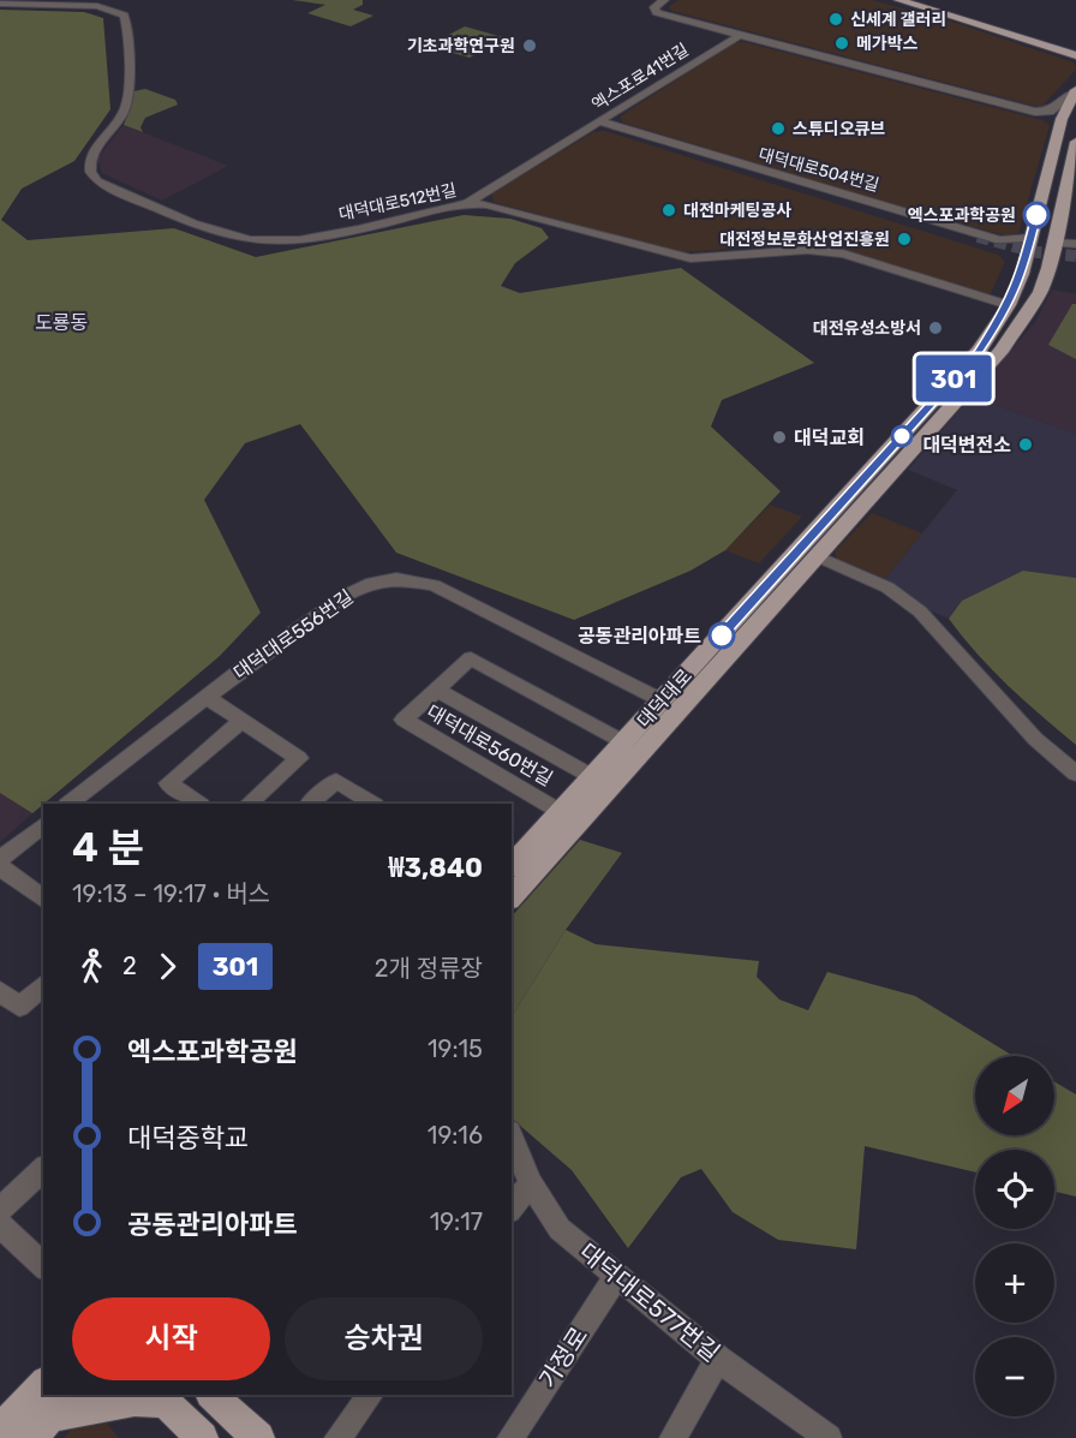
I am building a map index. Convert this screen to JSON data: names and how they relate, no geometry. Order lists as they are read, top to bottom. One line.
{"streets":{"main road":["대덕대로"],"street":["엑스포로41번길","대덕대로504번길","대덕대로512번길","대덕대로556번길","대덕대로560번길","대덕대로577번길","가정로"]},"crossings":[["엑스포로41번길","대덕대로504번길"],["엑스포로41번길","대덕대로512번길"],["대덕대로512번길","대덕대로"],["대덕대로556번길","대덕대로"],["대덕대로","대덕대로560번길"],["대덕대로577번길","가정로"]],"districts":["도룡동"],"places":["신세계 갤러리","메가박스","기초과학연구원","스튜디오큐브","대전마케팅공사","엑스포과학공원","대전정보문화산업진흥원","대전유성소방서","대덕교회","대덕변전소","공동관리아파트"],"lines":["bus line 301"],"north":"bottom left","page":{"on_map":"301","heading":["4 분","19:13 – 19:17 · 버스","₩3,840"],"legs":["2","301","2개 정류장"],"list":[{"name":"엑스포과학공원","value":"19:15"},{"name":"대덕중학교","value":"19:16"},{"name":"공동관리아파트","value":"19:17"}],"map_buttons":["+","−"],"buttons":["시작","승차권"]}}
